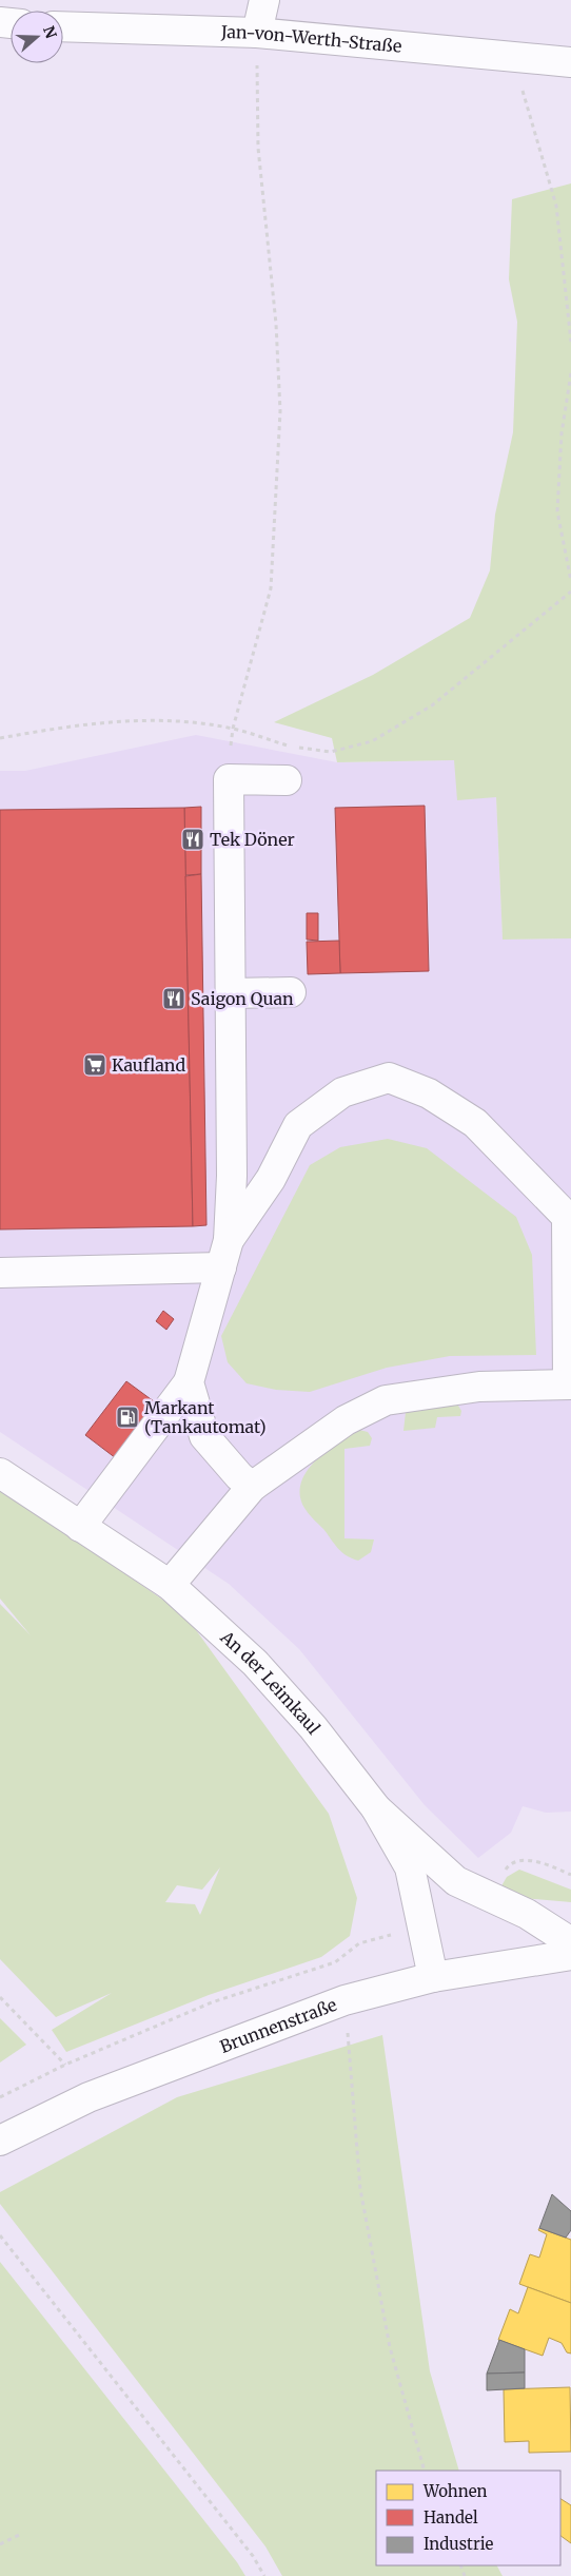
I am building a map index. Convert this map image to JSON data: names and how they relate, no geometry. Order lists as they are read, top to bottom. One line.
{"streets":{"street":["Jan-von-Werth-Straße","An der Leimkaul","Brunnenstraße"]},"crossings":[["An der Leimkaul","Brunnenstraße"]],"places":{"restaurant":["Tek Döner","Saigon Quan"],"supermarket":["Kaufland"],"fuel station":["Markant (Tankautomat)"]},"legend":["Wohnen","Handel","Industrie"],"north":"right"}
